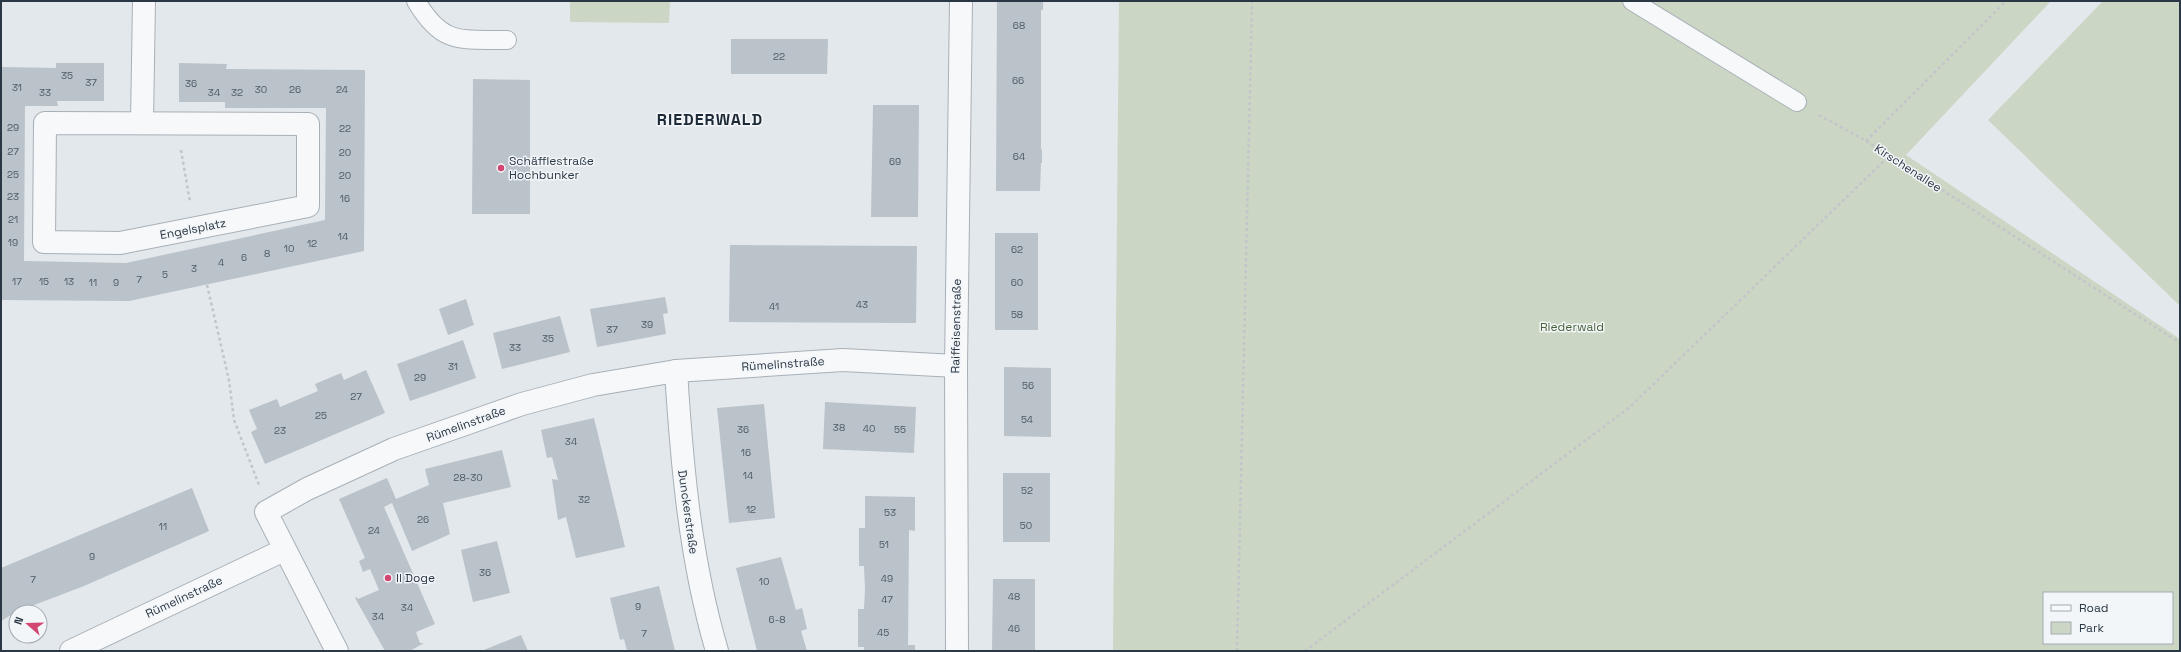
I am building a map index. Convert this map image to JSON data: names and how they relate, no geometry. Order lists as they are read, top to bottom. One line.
{"streets":{"street":["Engelsplatz","Raiffeisenstraße","Rümelinstraße","Dunckerstraße"],"path":["Kirschenallee"]},"crossings":[["Raiffeisenstraße","Rümelinstraße"],["Rümelinstraße","Dunckerstraße"]],"districts":["RIEDERWALD"],"parks":["Riederwald"],"places":["Schäfflestraße Hochbunker","Il Doge"],"house_numbers":["68","22","35","66","37","36","31","30","26","24","33","34","32","29","22","27","20","64","69","25","20","23","16","21","14","19","12","10","62","8","6","4","3","5","7","17","15","13","11","9","60","43","41","58","39","37","35","33","31","29","56","27","25","54","38","40","36","55","23","34","16","14","28-30","52","32","12","53","26","50","11","24","51","9","36","49","7","10","48","47","9","34","34","6-8","46","45","7"],"legend":["Road","Park"],"north":"left"}
